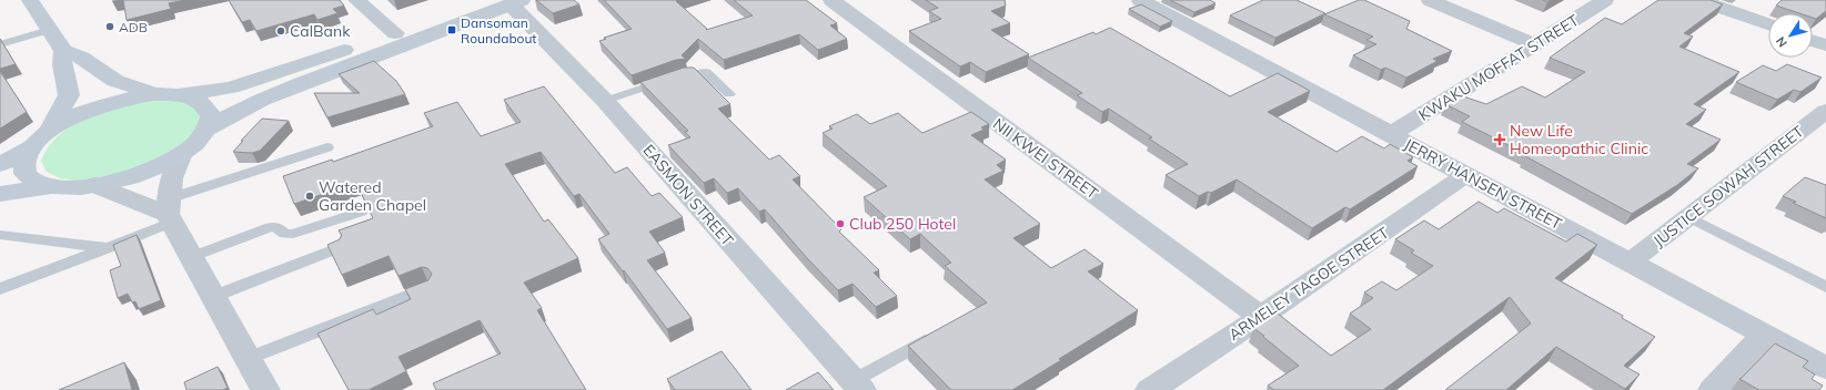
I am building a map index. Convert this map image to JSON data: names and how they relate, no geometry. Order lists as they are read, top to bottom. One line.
{"streets":{"street":["KWAKU MOFFAT STREET","NII KWEI STREET","JERRY HANSEN STREET","JUSTICE SOWAH STREET","EASMON STREET","ARMELEY TAGOE STREET"]},"crossings":[["KWAKU MOFFAT STREET","JERRY HANSEN STREET"],["NII KWEI STREET","ARMELEY TAGOE STREET"],["JERRY HANSEN STREET","JUSTICE SOWAH STREET"],["JERRY HANSEN STREET","ARMELEY TAGOE STREET"]],"places":{"other":["ADB","CalBank","Watered Garden Chapel","Club 250 Hotel"],"transit":["Dansoman Roundabout"],"health":["New Life Homeopathic Clinic"]},"north":"bottom left"}
